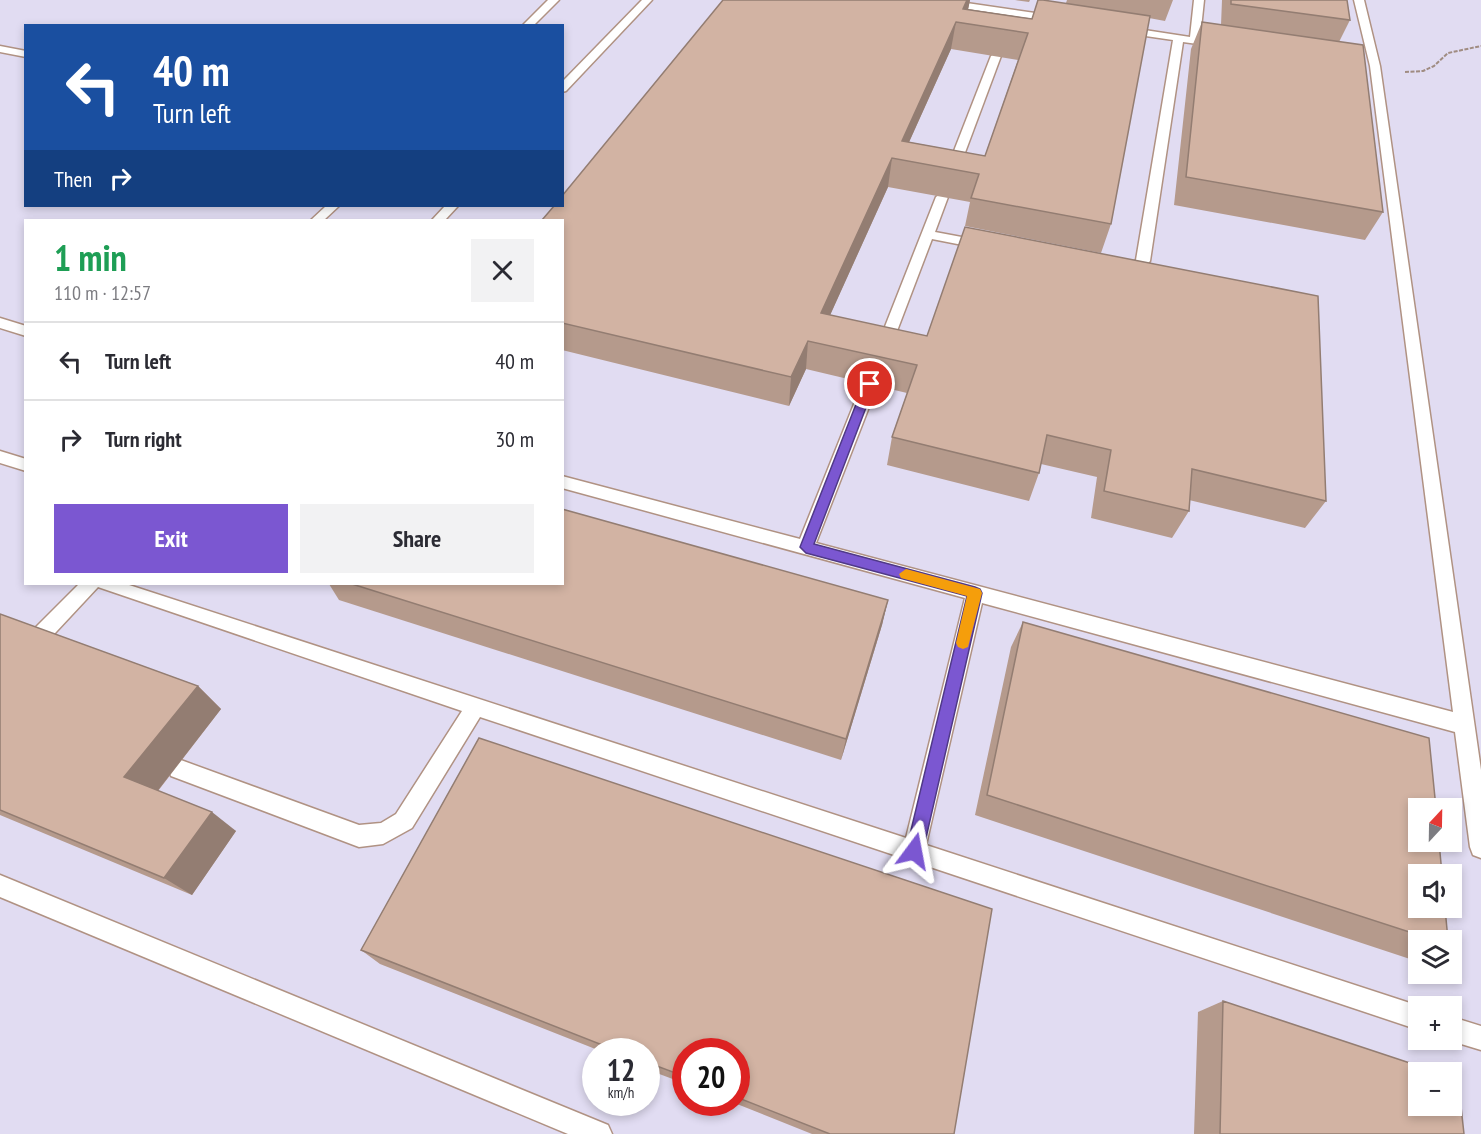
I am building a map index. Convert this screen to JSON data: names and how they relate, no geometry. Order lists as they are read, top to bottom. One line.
{"north":"top","page":{"turn":["40 m","Turn left"],"then":"Then","heading":["1 min","110 m · 12:57"],"list":[{"name":"Turn left","value":"40 m"},{"name":"Turn right","value":"30 m"}],"buttons":["Exit","Share"],"map_buttons":["+","−"],"speed":"12 km/h","limit":"20"}}
